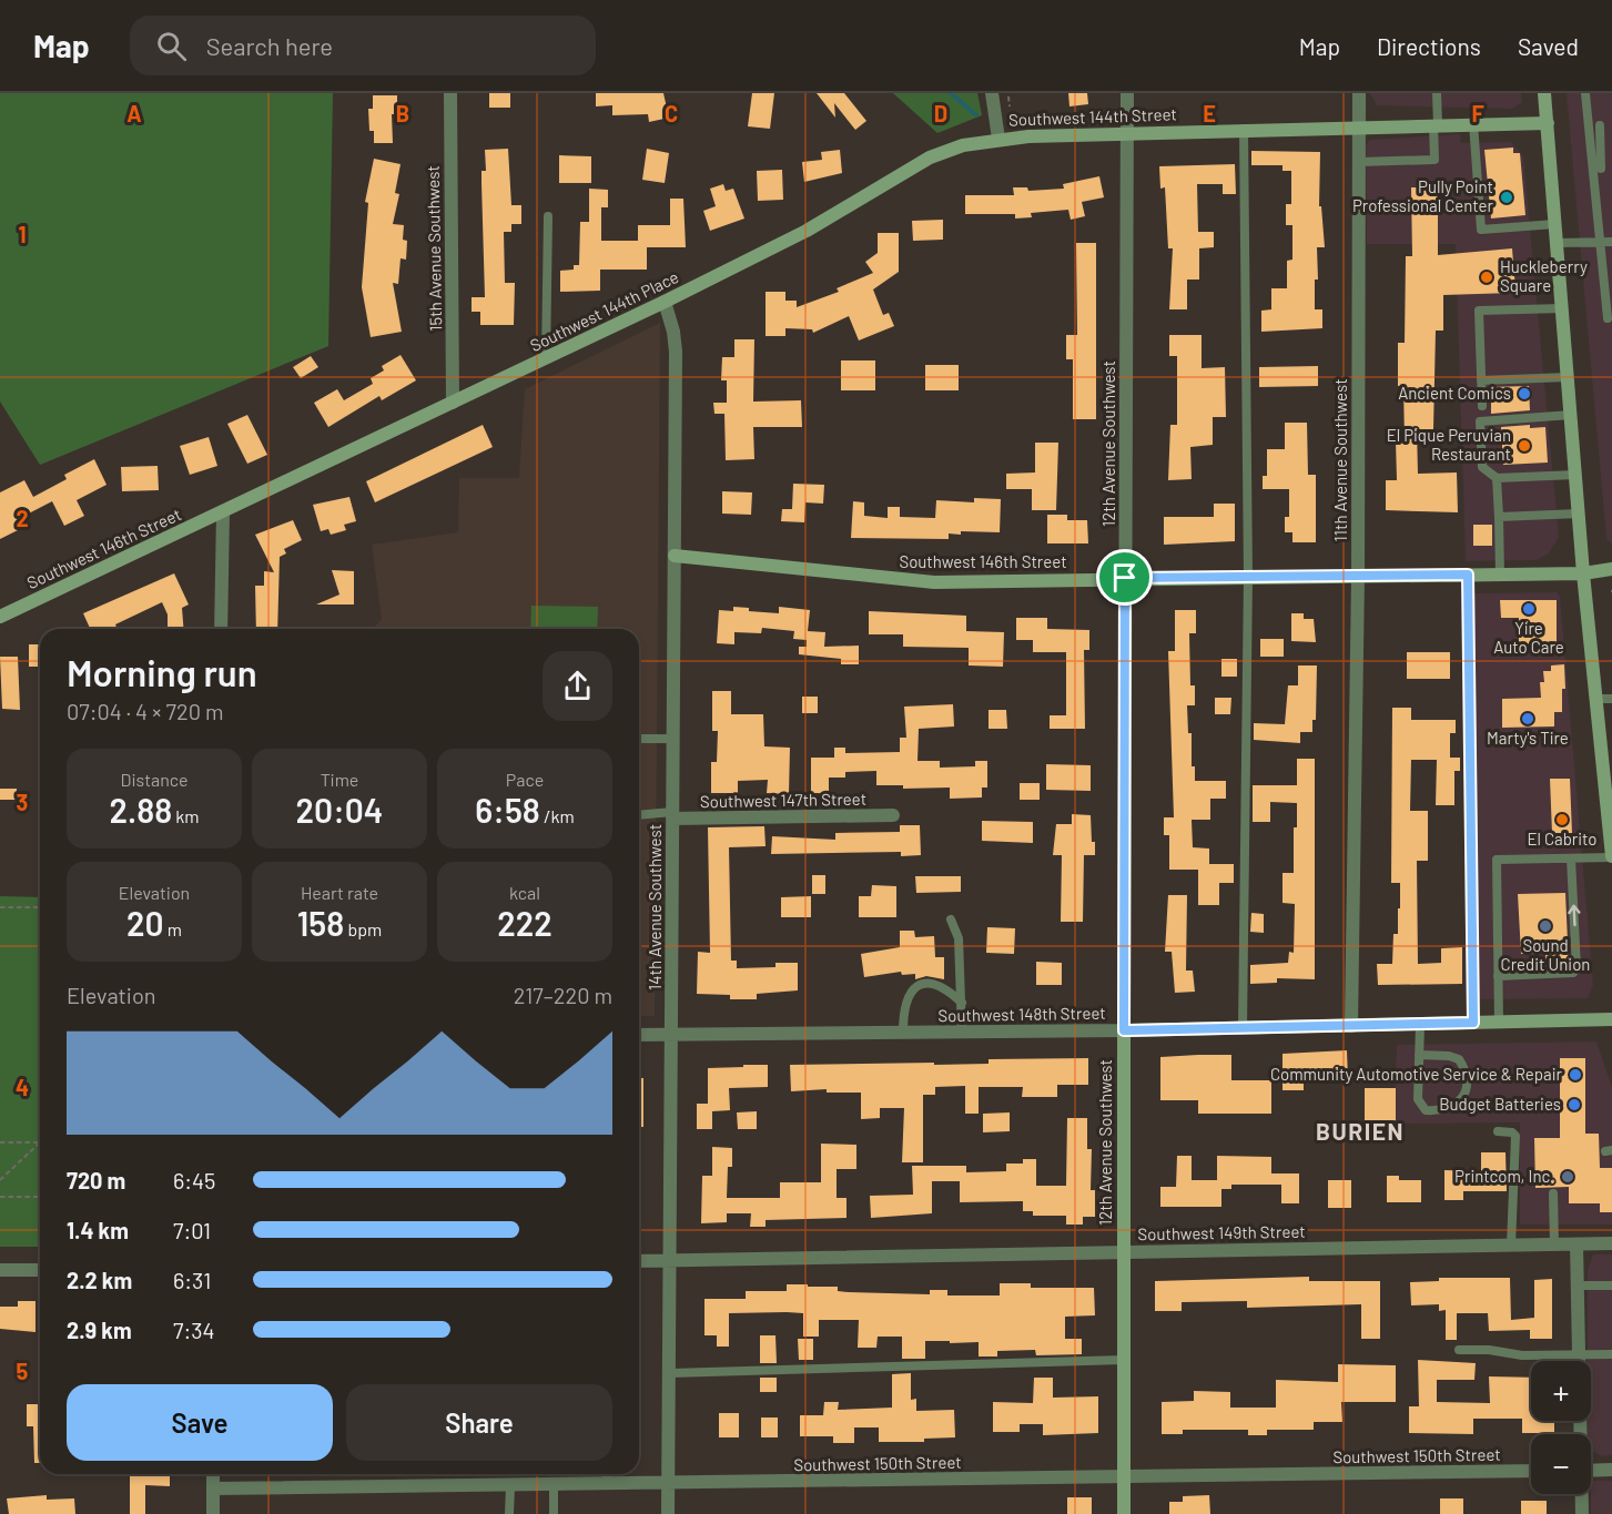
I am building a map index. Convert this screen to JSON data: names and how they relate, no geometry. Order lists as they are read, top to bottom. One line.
{"streets":{"street":["Southwest 144th Street","15th Avenue Southwest","Southwest 144th Place","12th Avenue Southwest","11th Avenue Southwest","Southwest 146th Street","Southwest 147th Street","14th Avenue Southwest","Southwest 148th Street","Southwest 149th Street","Southwest 150th Street"]},"crossings":[["Southwest 144th Street","Southwest 144th Place"],["Southwest 144th Street","12th Avenue Southwest"],["Southwest 144th Street","11th Avenue Southwest"],["15th Avenue Southwest","Southwest 144th Place"],["Southwest 144th Place","Southwest 146th Street"],["Southwest 144th Place","14th Avenue Southwest"],["12th Avenue Southwest","Southwest 146th Street"],["12th Avenue Southwest","Southwest 148th Street"],["12th Avenue Southwest","Southwest 149th Street"],["12th Avenue Southwest","Southwest 150th Street"],["11th Avenue Southwest","Southwest 146th Street"],["11th Avenue Southwest","Southwest 148th Street"],["Southwest 146th Street","14th Avenue Southwest"],["Southwest 147th Street","14th Avenue Southwest"],["14th Avenue Southwest","Southwest 148th Street"],["14th Avenue Southwest","Southwest 149th Street"],["14th Avenue Southwest","Southwest 150th Street"]],"districts":["BURIEN"],"places":["Pully Point Professional Center","Huckleberry Square","Ancient Comics","El Pique Peruvian Restaurant","Yire Auto Care","Marty's Tire","El Cabrito","Sound Credit Union","Community Automotive Service & Repair","Budget Batteries","Printcom, Inc."],"page":{"header":"Map","search":"Search here","nav":["Map","Directions","Saved"],"heading":["Morning run","07:04 · 4 × 720 m"],"stats":[["Distance","2.88 km"],["Time","20:04"],["Pace","6:58 /km"],["Elevation","20 m"],["Heart rate","158 bpm"],["kcal","222"]],"chart":["Elevation","217–220 m"],"list":[{"name":"720 m","note":"6:45"},{"name":"1.4 km","note":"7:01"},{"name":"2.2 km","note":"6:31"},{"name":"2.9 km","note":"7:34"}],"map_buttons":["+","−"],"buttons":["Save","Share"]},"grid":{"columns":["A","B","C","D","E","F"],"rows":["1","2","3","4","5"]}}
